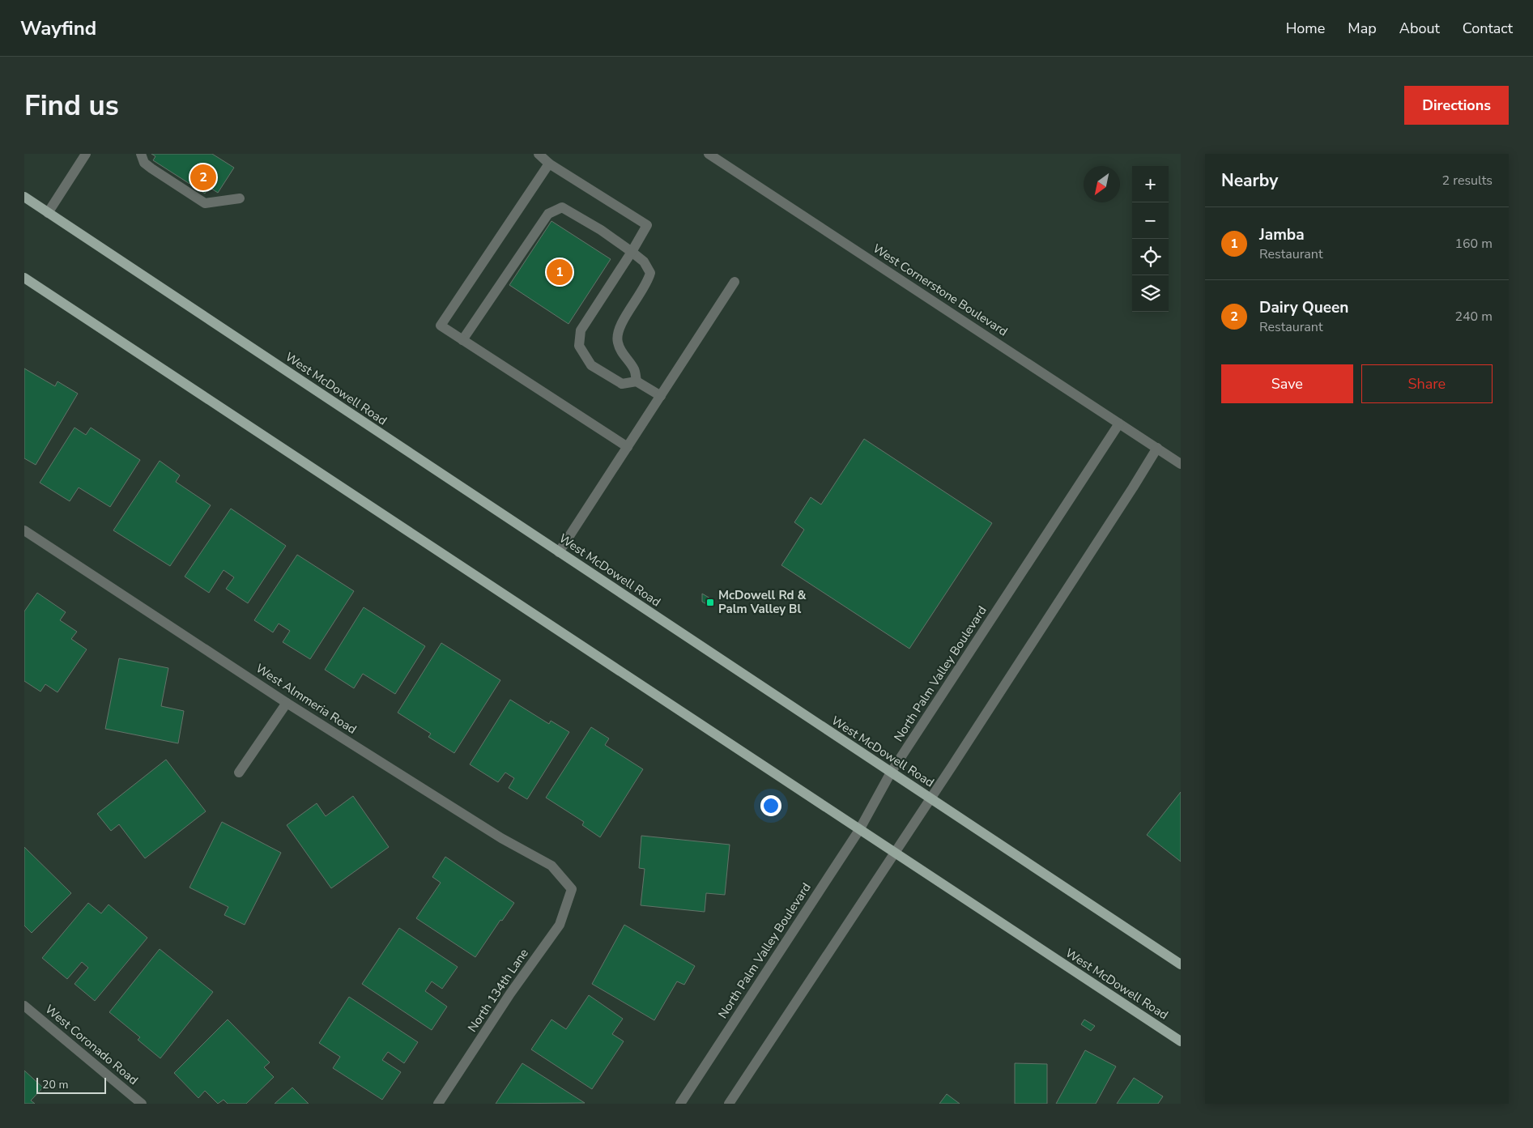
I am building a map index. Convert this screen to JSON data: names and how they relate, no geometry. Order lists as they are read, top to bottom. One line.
{"streets":{"main road":["West McDowell Road"],"street":["West Cornerstone Boulevard","North Palm Valley Boulevard","West Almmeria Road","North 134th Lane","West Coronado Road"]},"crossings":[["West Cornerstone Boulevard","North Palm Valley Boulevard"],["West McDowell Road","North Palm Valley Boulevard"],["West Almmeria Road","North 134th Lane"]],"places":{"transit":["McDowell Rd & Palm Valley Bl"]},"scale_bar":"20 m","north":"bottom left","page":{"header":"Wayfind","nav":["Home","Map","About","Contact"],"buttons":["Directions",["Save","Share"]],"title":"Find us","heading":["Nearby","2 results"],"pins":["2","1"],"map_buttons":["+","−"],"list":[{"mark":"1","name":"Jamba","note":"Restaurant","value":"160 m"},{"mark":"2","name":"Dairy Queen","note":"Restaurant","value":"240 m"}],"scale":"20 m"}}
